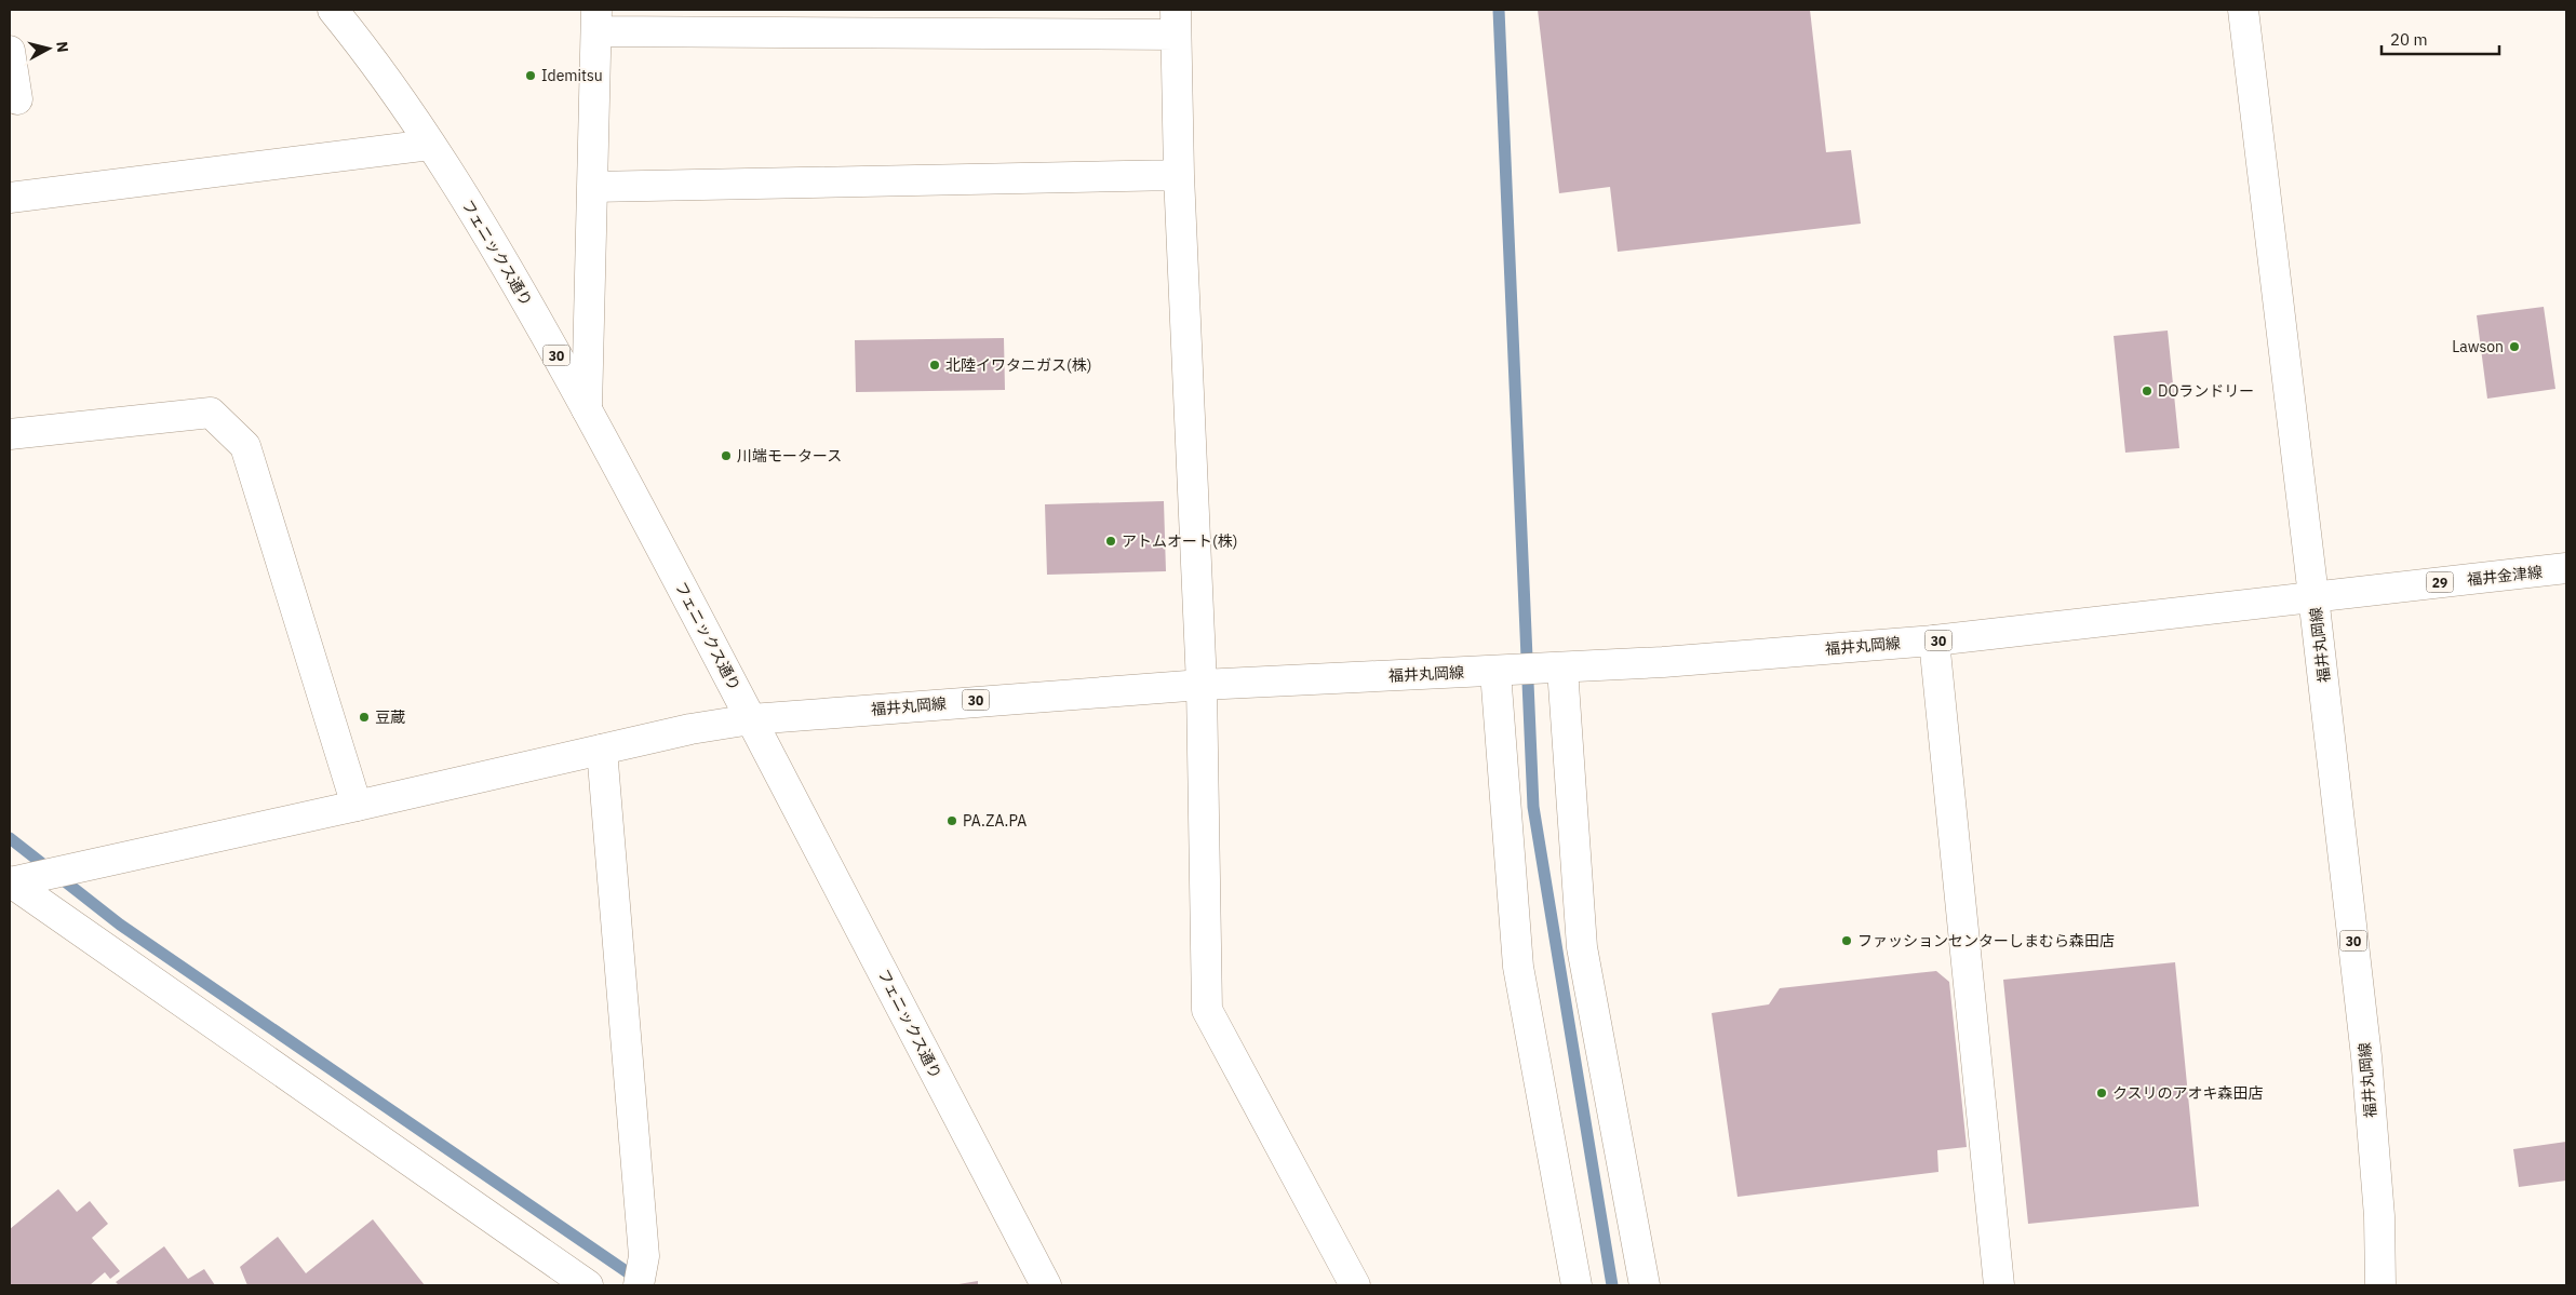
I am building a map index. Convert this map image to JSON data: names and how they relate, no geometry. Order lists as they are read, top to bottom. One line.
{"streets":{"street":["フェニックス通り","30","福井金津線","29","福井丸岡線"]},"crossings":[["フェニックス通り","福井丸岡線"],["福井金津線","福井丸岡線"]],"places":["Idemitsu","Lawson","北陸イワタニガス(株)","DOランドリー","川端モータース","アトムオート(株)","豆蔵","PA.ZA.PA","ファッションセンターしまむら森田店","クスリのアオキ森田店"],"scale_bar":"20 m","north":"right"}
